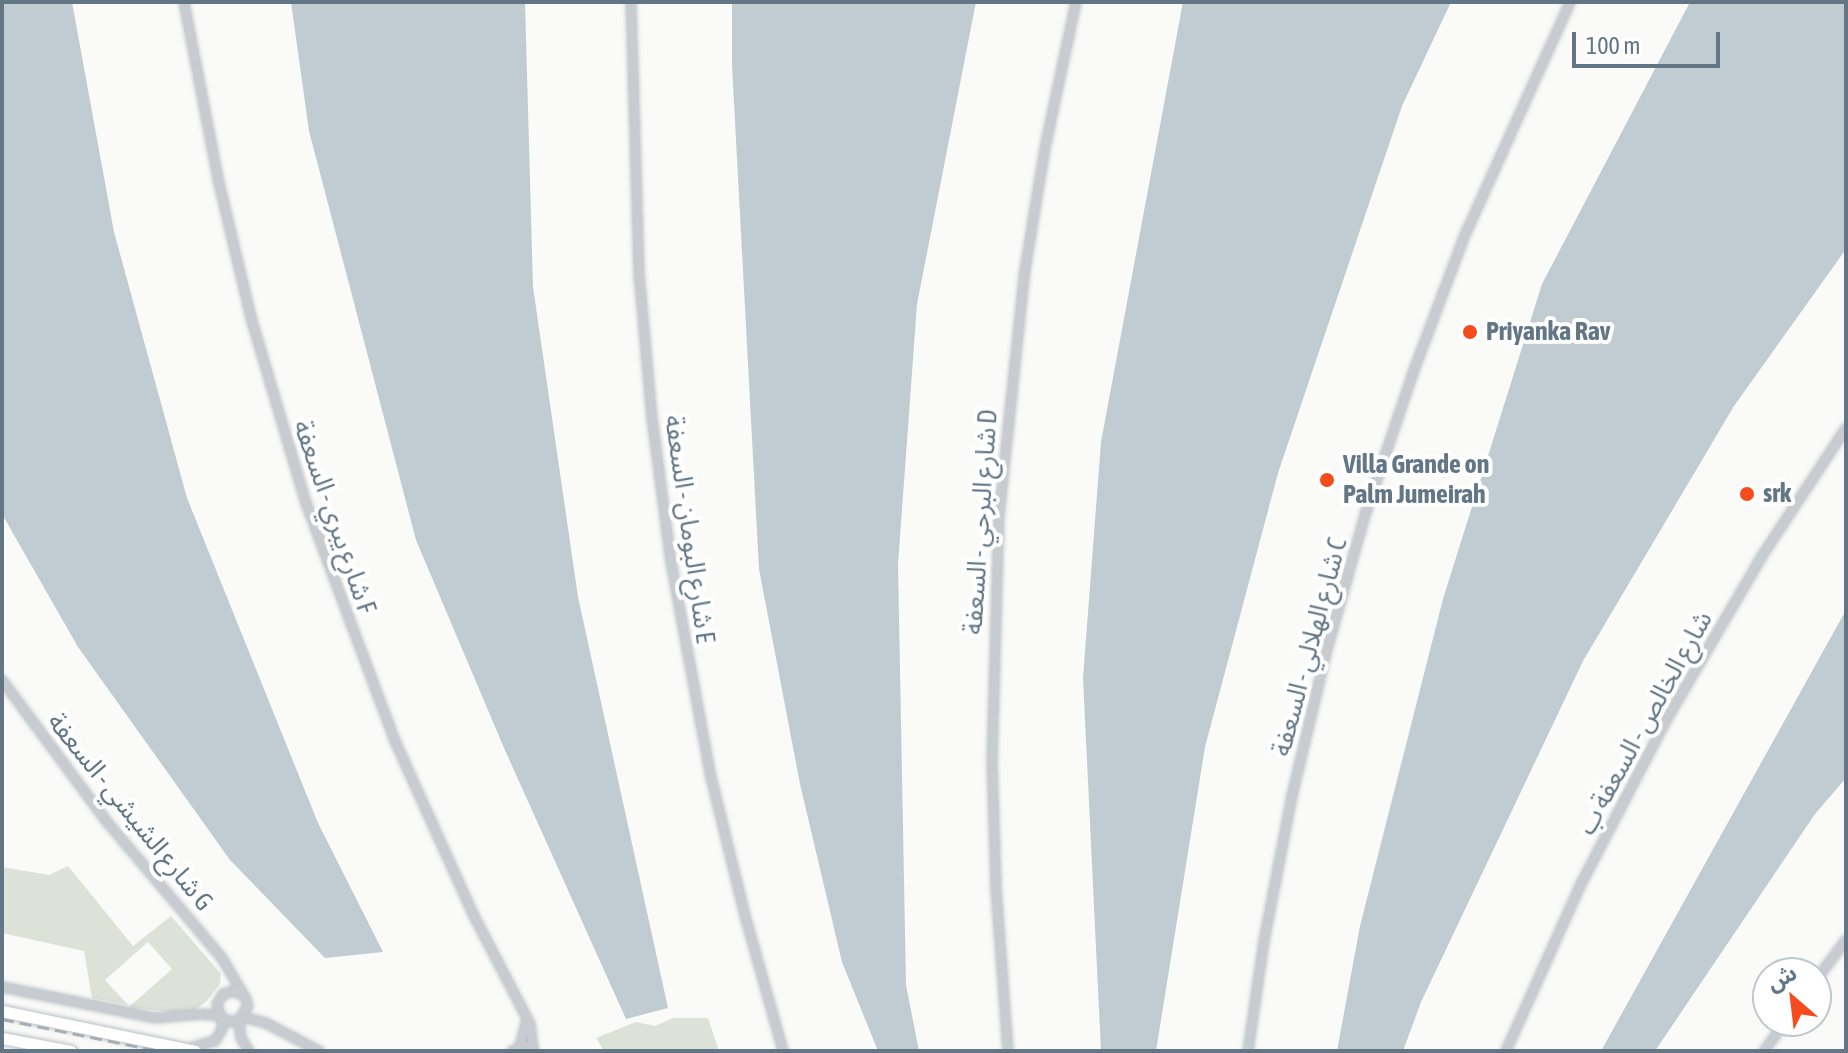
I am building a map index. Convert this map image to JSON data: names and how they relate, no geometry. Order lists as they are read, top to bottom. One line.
{"streets":{"street":["شارع يبري - السعفة F","شارع البرحي - السعفة D","شارع البومان - السعفة E","شارع الهلالي - السعفة C","شارع الخالص - السعفة ب","شارع الشيشي - السعفة G"]},"places":["Priyanka Rav","Villa Grande on Palm Jumeirah","srk"],"scale_bar":"100 m","north":"top left"}
